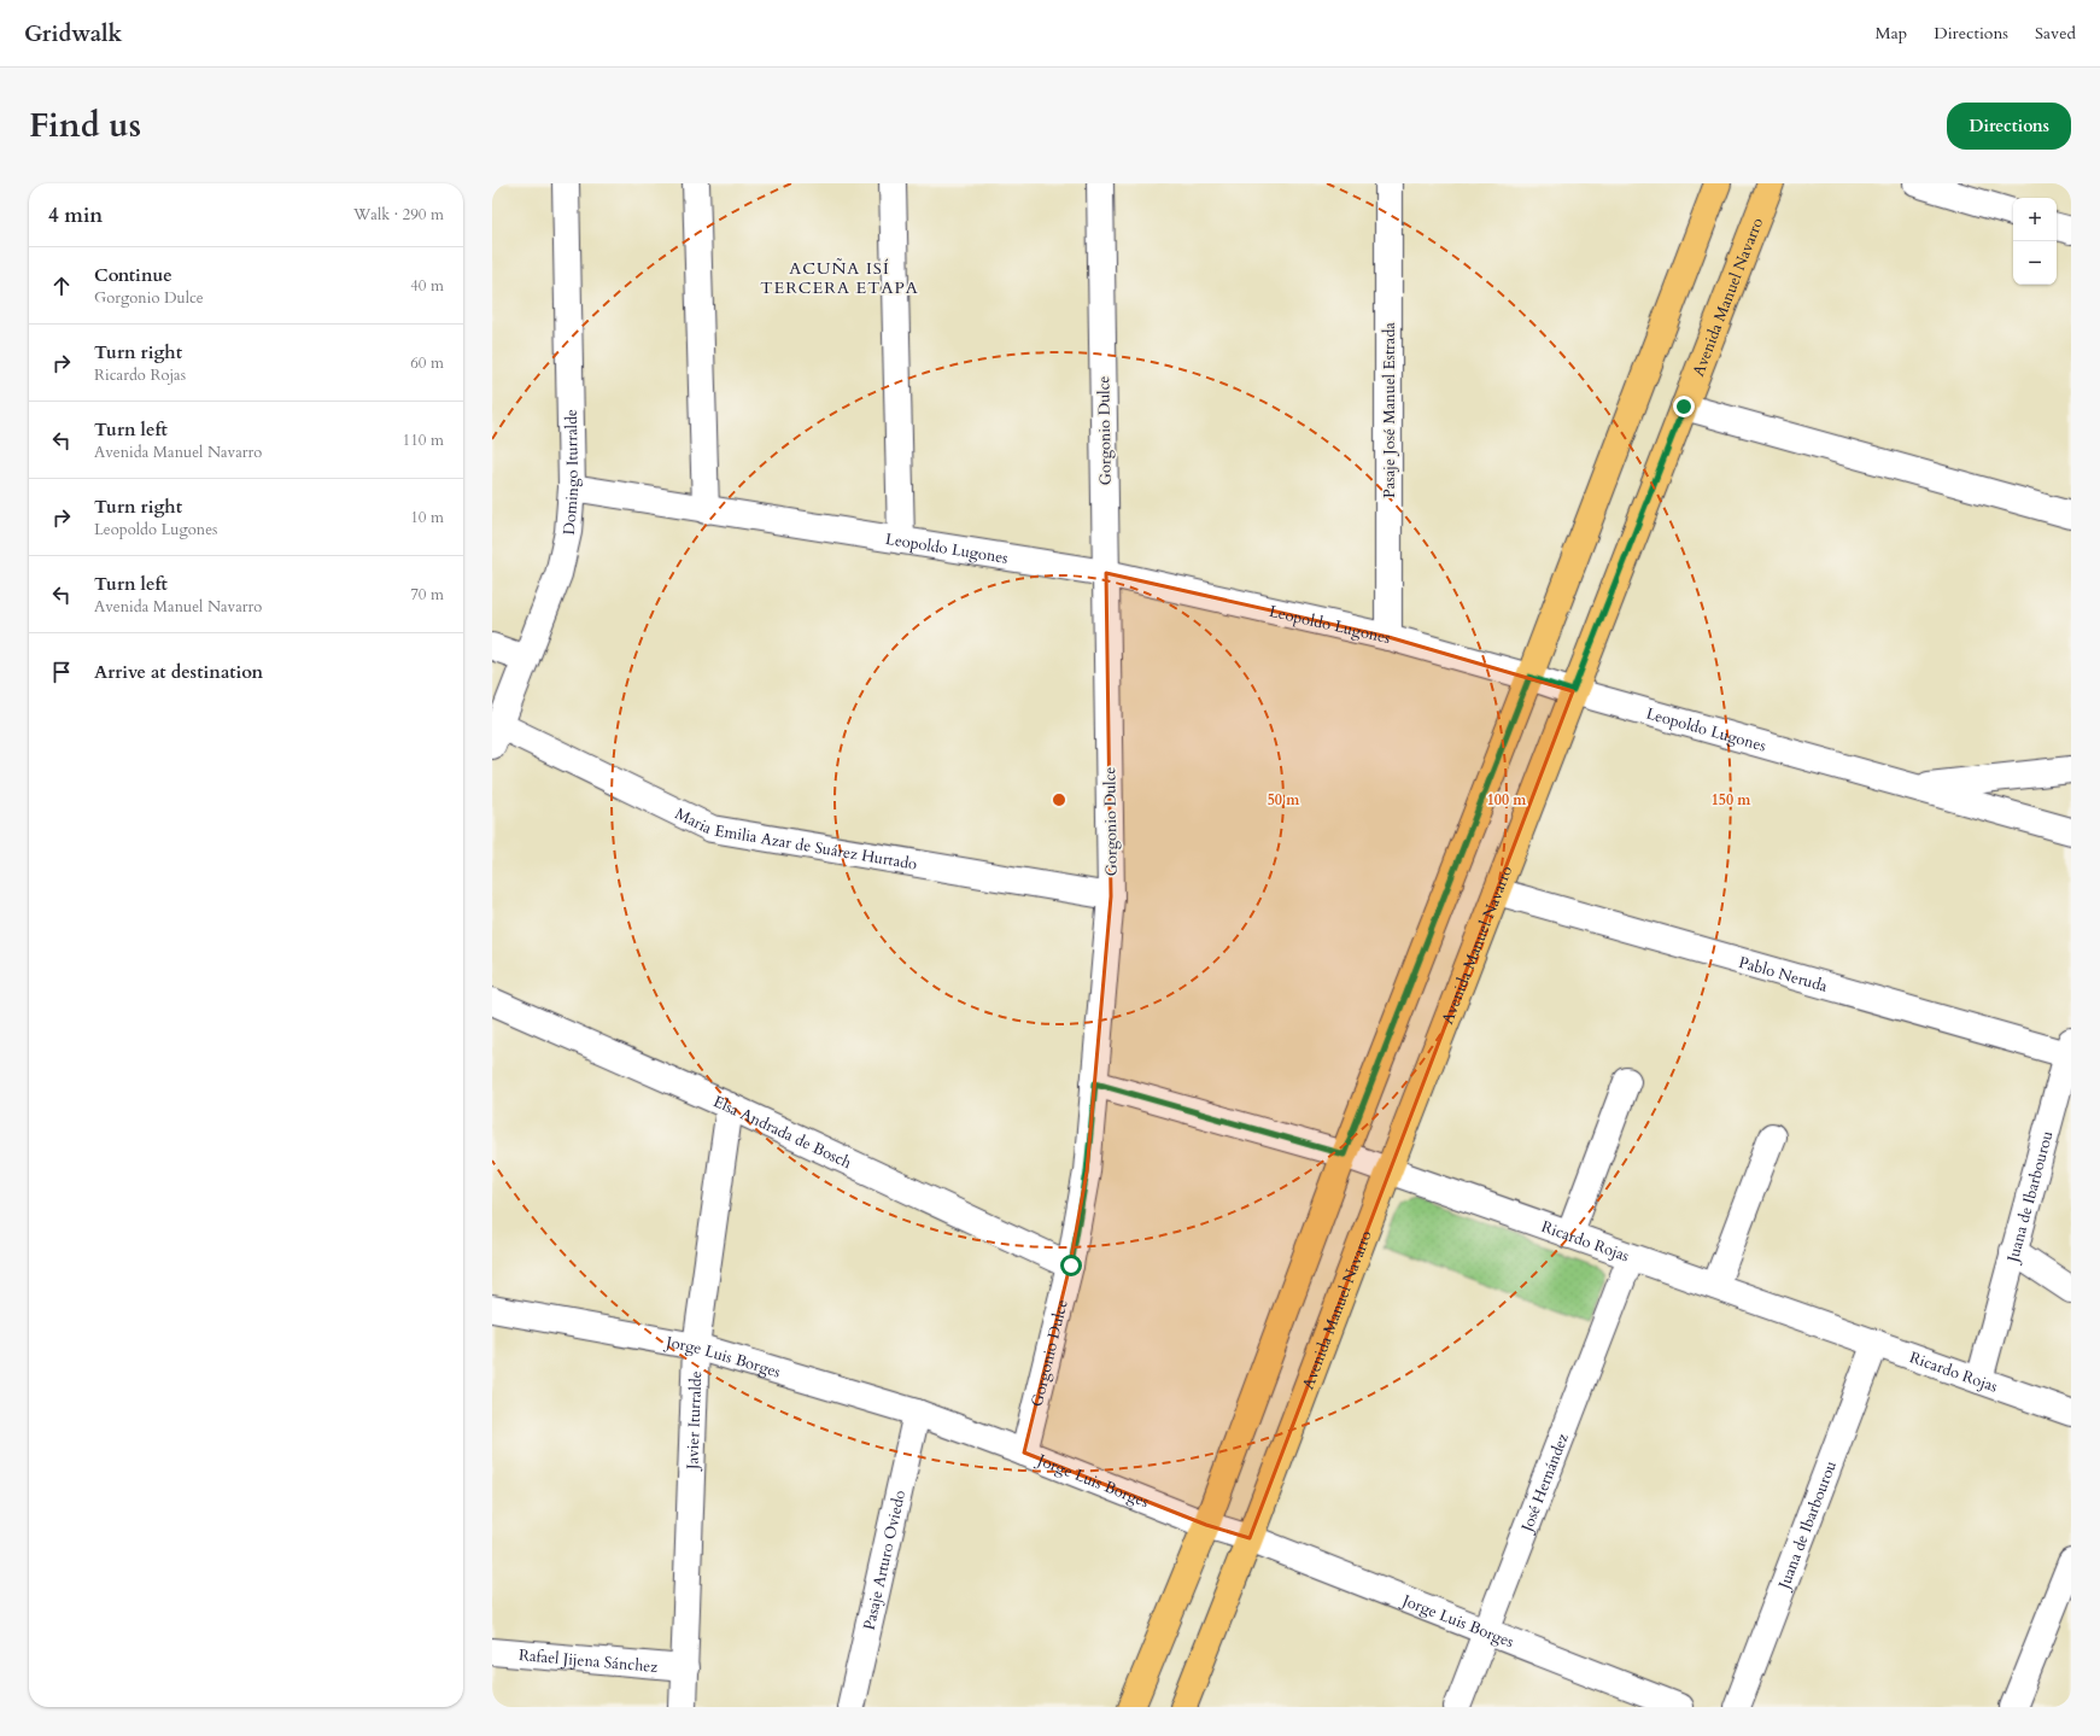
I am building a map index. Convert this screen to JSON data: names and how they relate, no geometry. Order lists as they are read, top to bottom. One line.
{"streets":{"main road":["Avenida Manuel Navarro"],"street":["Pasaje José Manuel Estrada","Gorgonio Dulce","Domingo Iturralde","Leopoldo Lugones","Maria Emilia Azar de Suárez Hurtado","Pablo Neruda","Elsa Andrada de Bosch","Juana de Ibarbourou","Ricardo Rojas","Jorge Luis Borges","Javier Iturralde","José Hernández","Pasaje Arturo Oviedo","Rafael Jijena Sánchez"]},"crossings":[["Avenida Manuel Navarro","Leopoldo Lugones"],["Avenida Manuel Navarro","Pablo Neruda"],["Avenida Manuel Navarro","Ricardo Rojas"],["Avenida Manuel Navarro","Jorge Luis Borges"],["Pasaje José Manuel Estrada","Leopoldo Lugones"],["Gorgonio Dulce","Leopoldo Lugones"],["Gorgonio Dulce","Maria Emilia Azar de Suárez Hurtado"],["Gorgonio Dulce","Elsa Andrada de Bosch"],["Gorgonio Dulce","Ricardo Rojas"],["Gorgonio Dulce","Jorge Luis Borges"],["Domingo Iturralde","Leopoldo Lugones"],["Domingo Iturralde","Maria Emilia Azar de Suárez Hurtado"],["Pablo Neruda","Juana de Ibarbourou"],["Elsa Andrada de Bosch","Javier Iturralde"],["Juana de Ibarbourou","Ricardo Rojas"],["Ricardo Rojas","José Hernández"],["Jorge Luis Borges","Javier Iturralde"],["Jorge Luis Borges","José Hernández"],["Jorge Luis Borges","Pasaje Arturo Oviedo"],["Javier Iturralde","Rafael Jijena Sánchez"]],"districts":["ACUÑA ISÍ TERCERA ETAPA"],"page":{"header":"Gridwalk","nav":["Map","Directions","Saved"],"title":"Find us","buttons":"Directions","heading":["4 min","Walk · 290 m"],"map_buttons":["+","−"],"list":[["Continue","Gorgonio Dulce","40 m"],["Turn right","Ricardo Rojas","60 m"],["Turn left","Avenida Manuel Navarro","110 m"],["Turn right","Leopoldo Lugones","10 m"],["Turn left","Avenida Manuel Navarro","70 m"],"Arrive at destination"]},"rings":["50 m","100 m","150 m"]}
